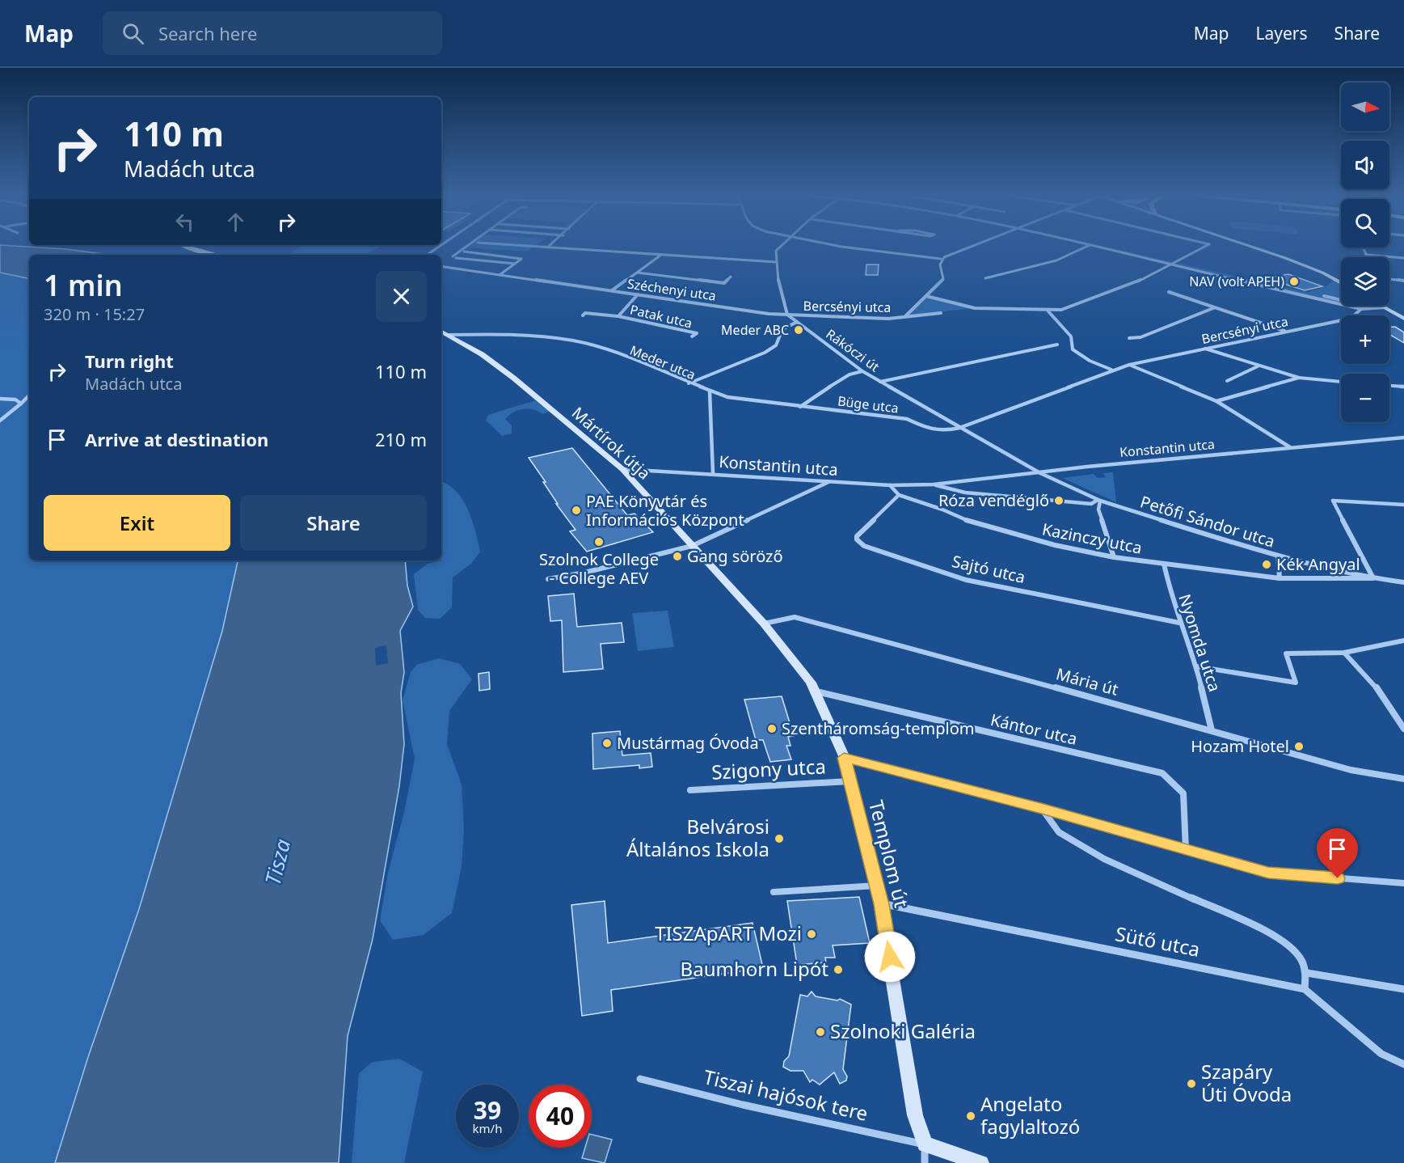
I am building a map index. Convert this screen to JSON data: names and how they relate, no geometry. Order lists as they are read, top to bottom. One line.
{"streets":{"street":["Széchenyi utca","Bercsényi utca","Patak utca","Rákóczi út","Meder utca","Büge utca","Mártírok útja","Konstantin utca","Petőfi Sándor utca","Kazinczy utca","Sajtó utca","Nyomda utca","Mária út","Kántor utca","Szigony utca","Templom út","Sütő utca","Tiszai hajósok tere"]},"crossings":[["Széchenyi utca","Bercsényi utca"],["Széchenyi utca","Patak utca"],["Széchenyi utca","Rákóczi út"],["Bercsényi utca","Rákóczi út"],["Bercsényi utca","Büge utca"],["Rákóczi út","Büge utca"],["Rákóczi út","Konstantin utca"],["Rákóczi út","Petőfi Sándor utca"],["Meder utca","Büge utca"],["Meder utca","Mártírok útja"],["Mártírok útja","Konstantin utca"],["Mártírok útja","Mária út"],["Mártírok útja","Templom út"],["Konstantin utca","Petőfi Sándor utca"],["Konstantin utca","Kazinczy utca"],["Petőfi Sándor utca","Kazinczy utca"],["Kazinczy utca","Sajtó utca"],["Kazinczy utca","Nyomda utca"],["Sajtó utca","Nyomda utca"],["Nyomda utca","Mária út"],["Mária út","Templom út"],["Kántor utca","Templom út"],["Szigony utca","Templom út"],["Templom út","Sütő utca"],["Templom út","Tiszai hajósok tere"]],"water":["Tisza"],"places":["NAV (volt APEH)","Meder ABC","Róza vendéglő","PAE Könyvtár és Információs Központ","Szolnok College - College AEV","Gang söröző","Kék Angyal","Szentháromság-templom","Mustármag Óvoda","Hozam Hotel","Belvárosi Általános Iskola","TISZApART Mozi","Baumhorn Lipót","Szolnoki Galéria","Szapáry Úti Óvoda","Angelato fagylaltozó"],"north":"right","page":{"header":"Map","search":"Search here","nav":["Map","Layers","Share"],"map_buttons":["+","−"],"turn":["110 m","Madách utca"],"heading":["1 min","320 m · 15:27"],"list":[{"name":"Turn right","note":"Madách utca","value":"110 m"},{"name":"Arrive at destination","value":"210 m"}],"buttons":["Exit","Share"],"speed":"39 km/h","limit":"40"}}
